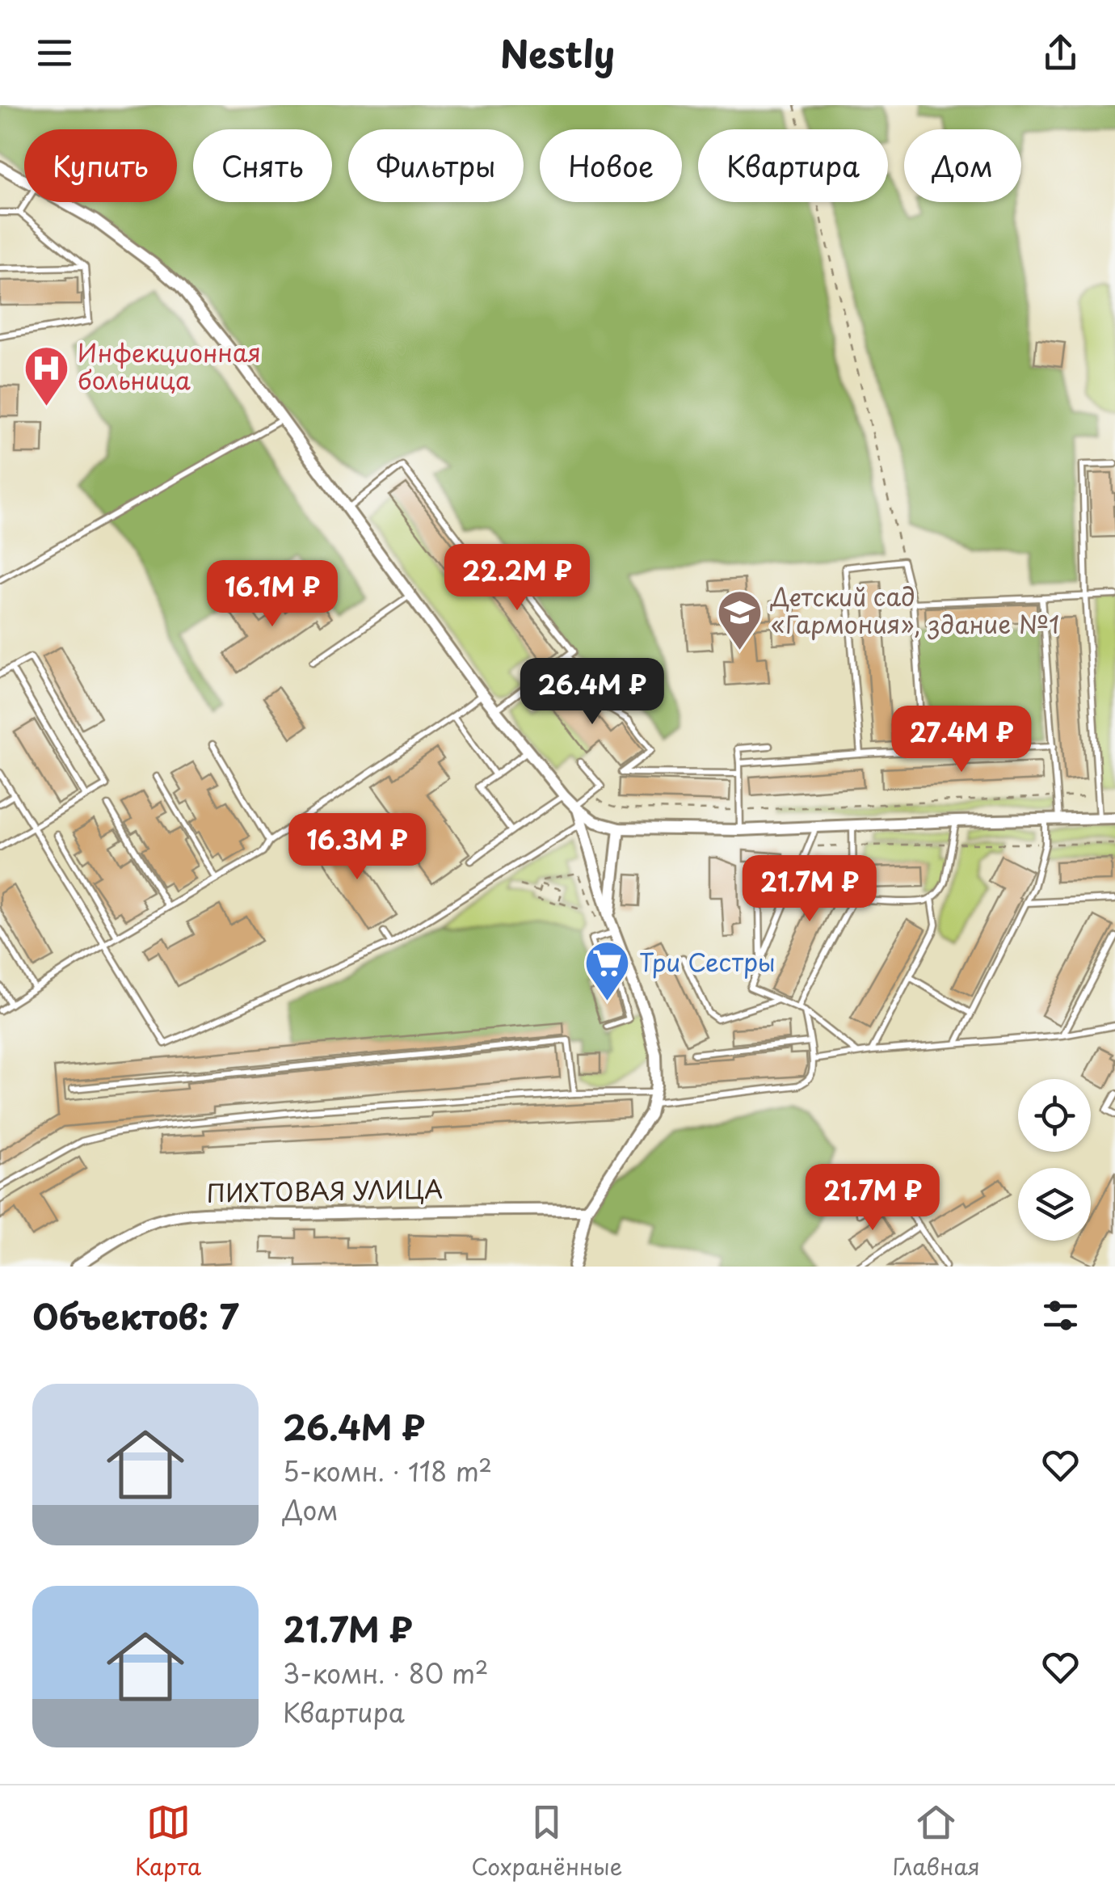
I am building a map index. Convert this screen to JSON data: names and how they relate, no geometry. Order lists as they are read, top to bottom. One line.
{"streets":{"street":["ПИХТОВАЯ УЛИЦА"]},"places":{"hospital":["Инфекционная больница"],"school or university":["Детский сад «Гармония», здание №1"],"supermarket":["Три Сестры"]},"page":{"header":"Nestly","chip":["Купить","Снять","Фильтры","Новое","Квартира","Дом"],"price":["22.2M ₽","16.1M ₽","26.4M ₽","27.4M ₽","16.3M ₽","21.7M ₽","21.7M ₽"],"heading":"Объектов: 7","list":[{"name":"26.4M ₽","note":"5-комн. · 118 m² · Дом"},{"name":"21.7M ₽","note":"3-комн. · 80 m² · Квартира"}],"tabs":["Карта","Сохранённые","Главная"]}}
